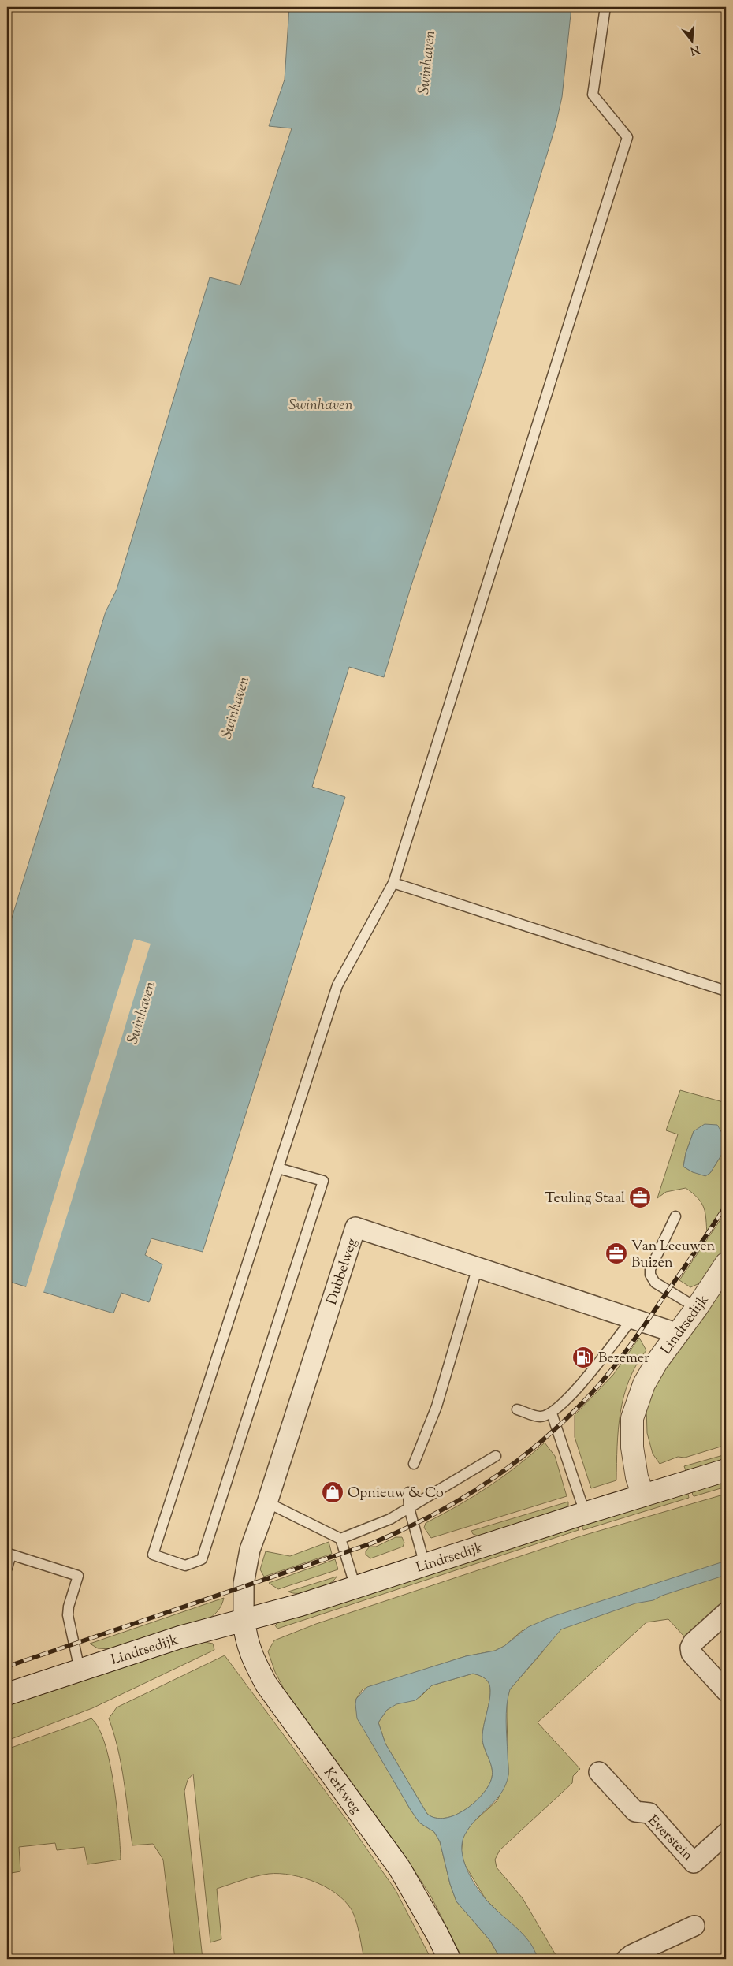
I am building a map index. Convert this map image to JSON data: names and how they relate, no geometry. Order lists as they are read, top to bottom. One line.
{"streets":{"main road":["Lindtsedijk","Kerkweg"],"street":["Dubbelweg","Everstein"]},"crossings":[["Dubbelweg","Lindtsedijk"],["Dubbelweg","Kerkweg"],["Lindtsedijk","Kerkweg"]],"water":["Swinhaven"],"places":{"office":["Teuling Staal","Van Leeuwen Buizen"],"fuel station":["Bezemer"],"shop":["Opnieuw & Co"]},"north":"bottom"}
